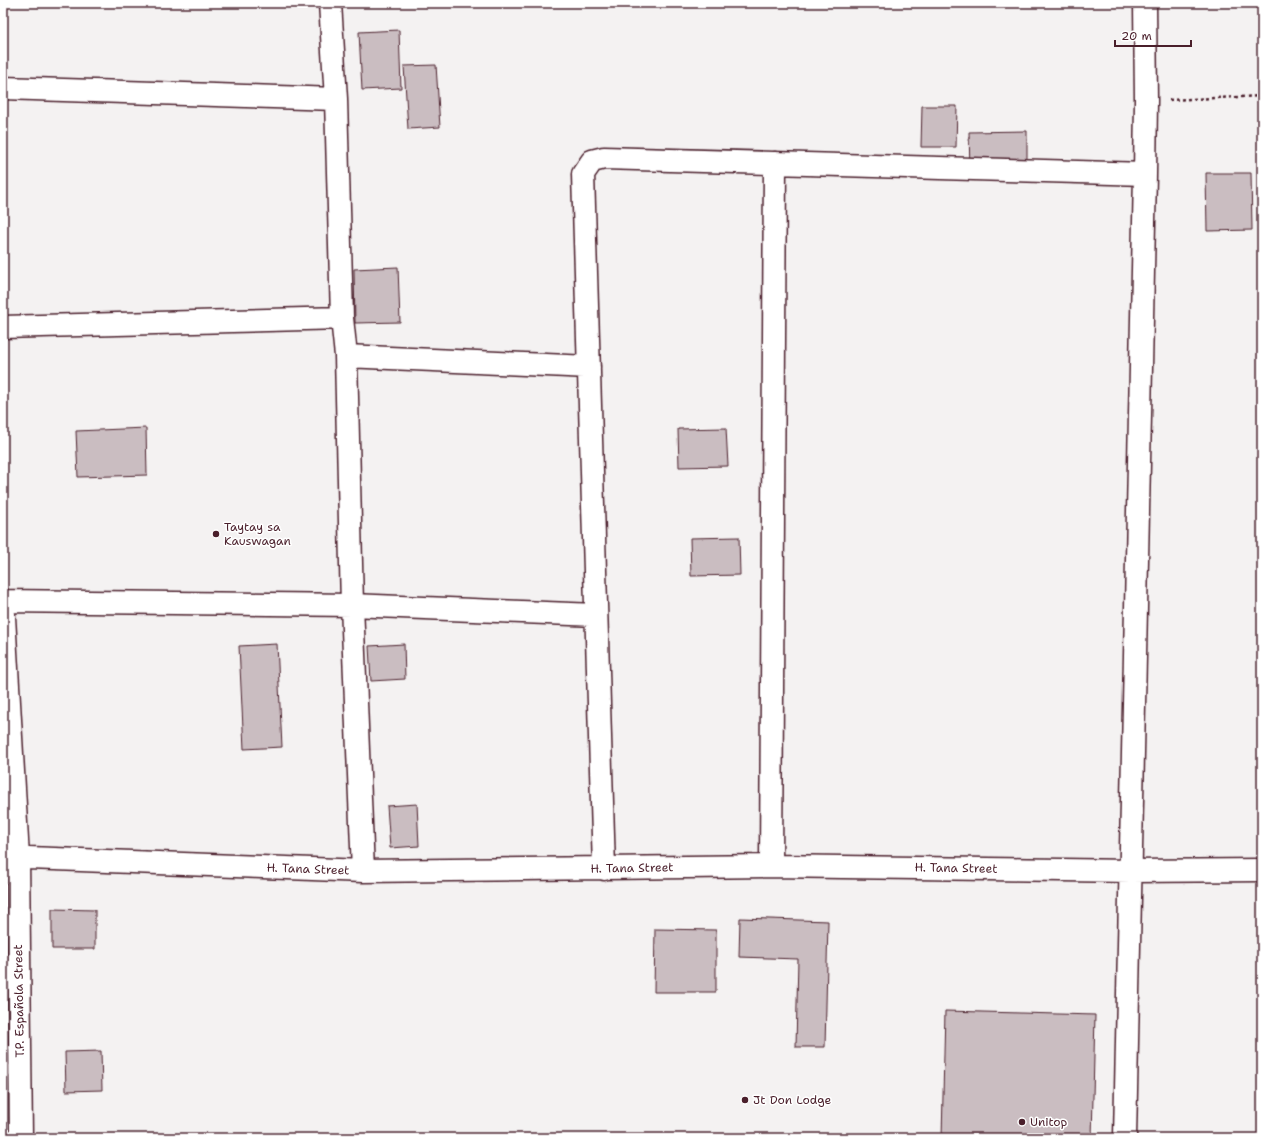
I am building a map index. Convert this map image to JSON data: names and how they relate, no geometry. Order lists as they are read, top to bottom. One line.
{"streets":{"street":["H. Tana Street","T.P. Española Street"]},"crossings":[["H. Tana Street","T.P. Española Street"]],"places":["Taytay sa Kauswagan","Jt Don Lodge","Unitop"],"scale_bar":"20 m"}
